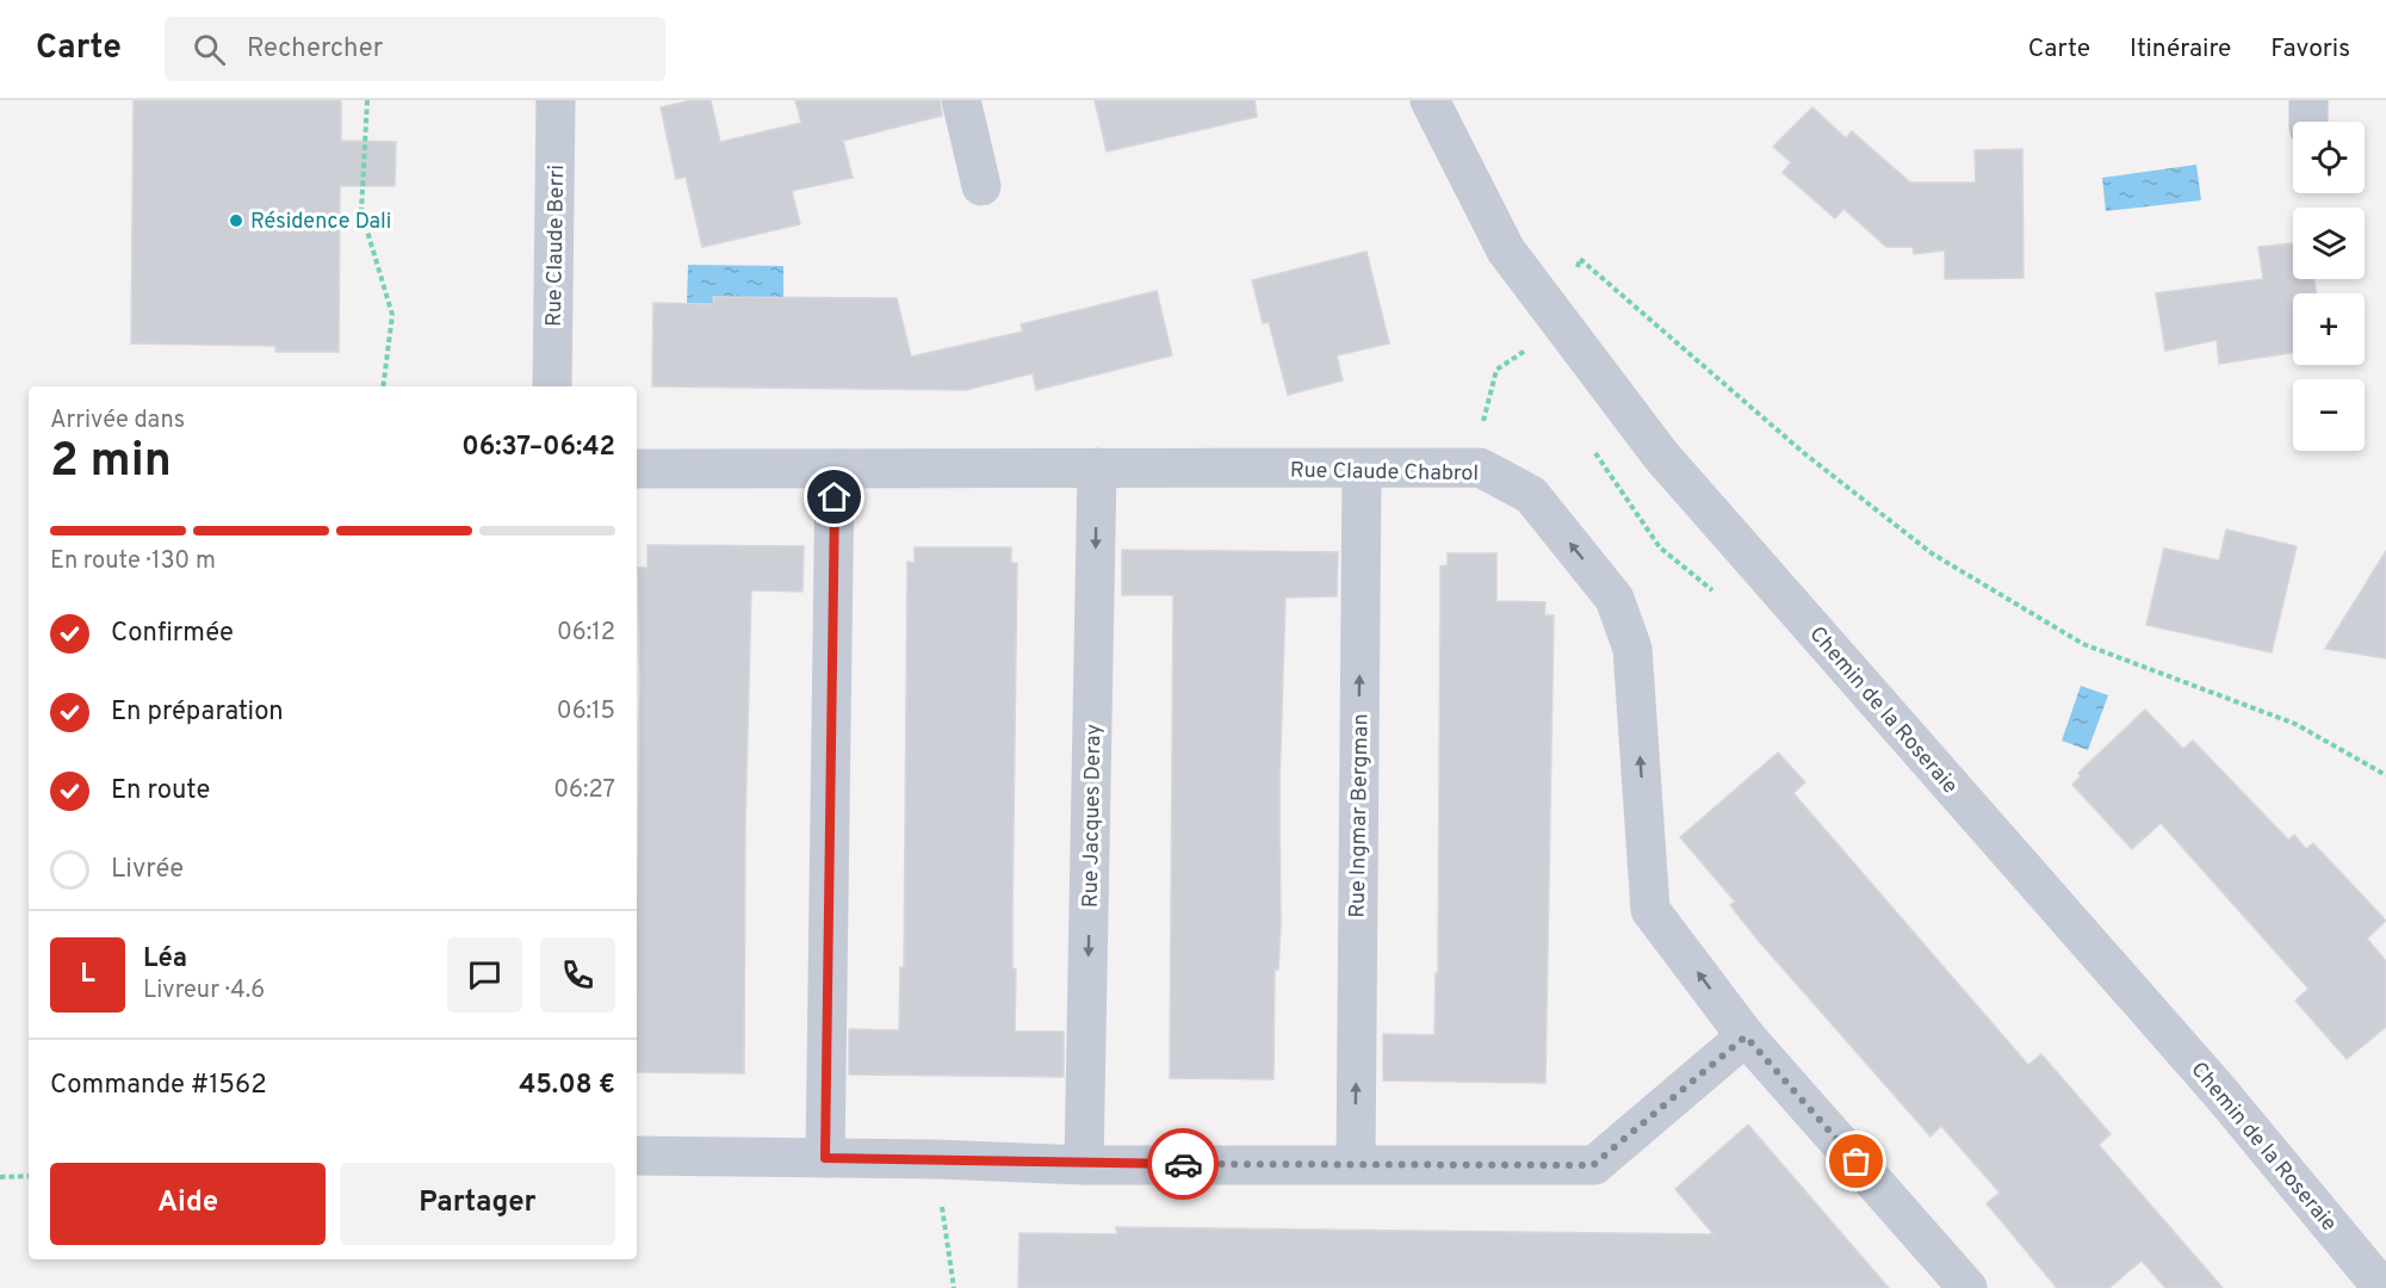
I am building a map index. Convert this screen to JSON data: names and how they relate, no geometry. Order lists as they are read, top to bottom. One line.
{"streets":{"street":["Rue Claude Berri","Rue Claude Chabrol","Chemin de la Roseraie","Rue Jacques Deray","Rue Ingmar Bergman"]},"crossings":[["Rue Claude Chabrol","Rue Jacques Deray"],["Rue Claude Chabrol","Rue Ingmar Bergman"]],"one_way":["Rue Ingmar Bergman"],"places":["Résidence Dali"],"page":{"header":"Carte","search":"Rechercher","nav":["Carte","Itinéraire","Favoris"],"map_buttons":["+","−"],"heading":["2 min","Arrivée dans","06:37–06:42"],"panel":["Léa","Livreur · 4.6","Commande #1562","45.08 €"],"bar":"En route · 130 m","list":[["Confirmée","06:12"],["En préparation","06:15"],["En route","06:27"],"Livrée"],"round":"L","buttons":["Aide","Partager"]}}
